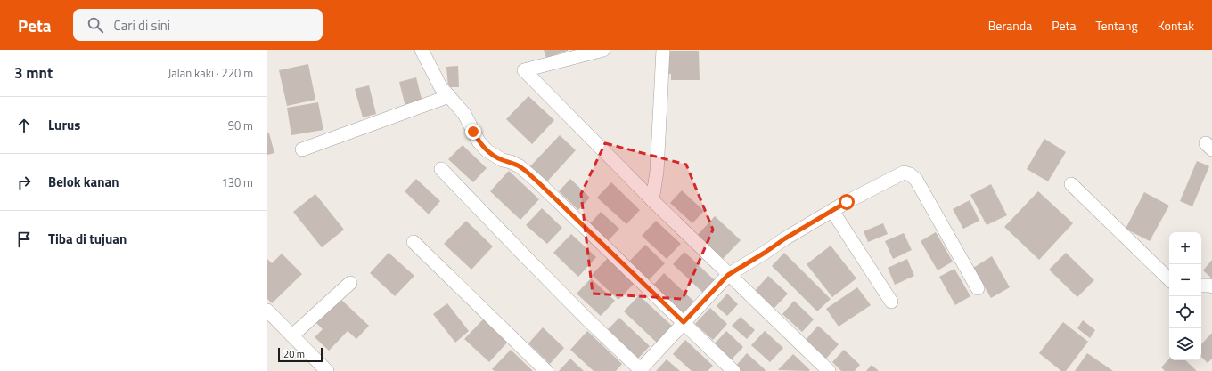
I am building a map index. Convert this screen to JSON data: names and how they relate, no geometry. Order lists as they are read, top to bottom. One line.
{"scale_bar":"20 m","page":{"header":"Peta","search":"Cari di sini","nav":["Beranda","Peta","Tentang","Kontak"],"heading":["3 mnt","Jalan kaki · 220 m"],"list":[["Lurus","90 m"],["Belok kanan","130 m"],"Tiba di tujuan"],"map_buttons":["+","−"],"scale":"20 m"}}
